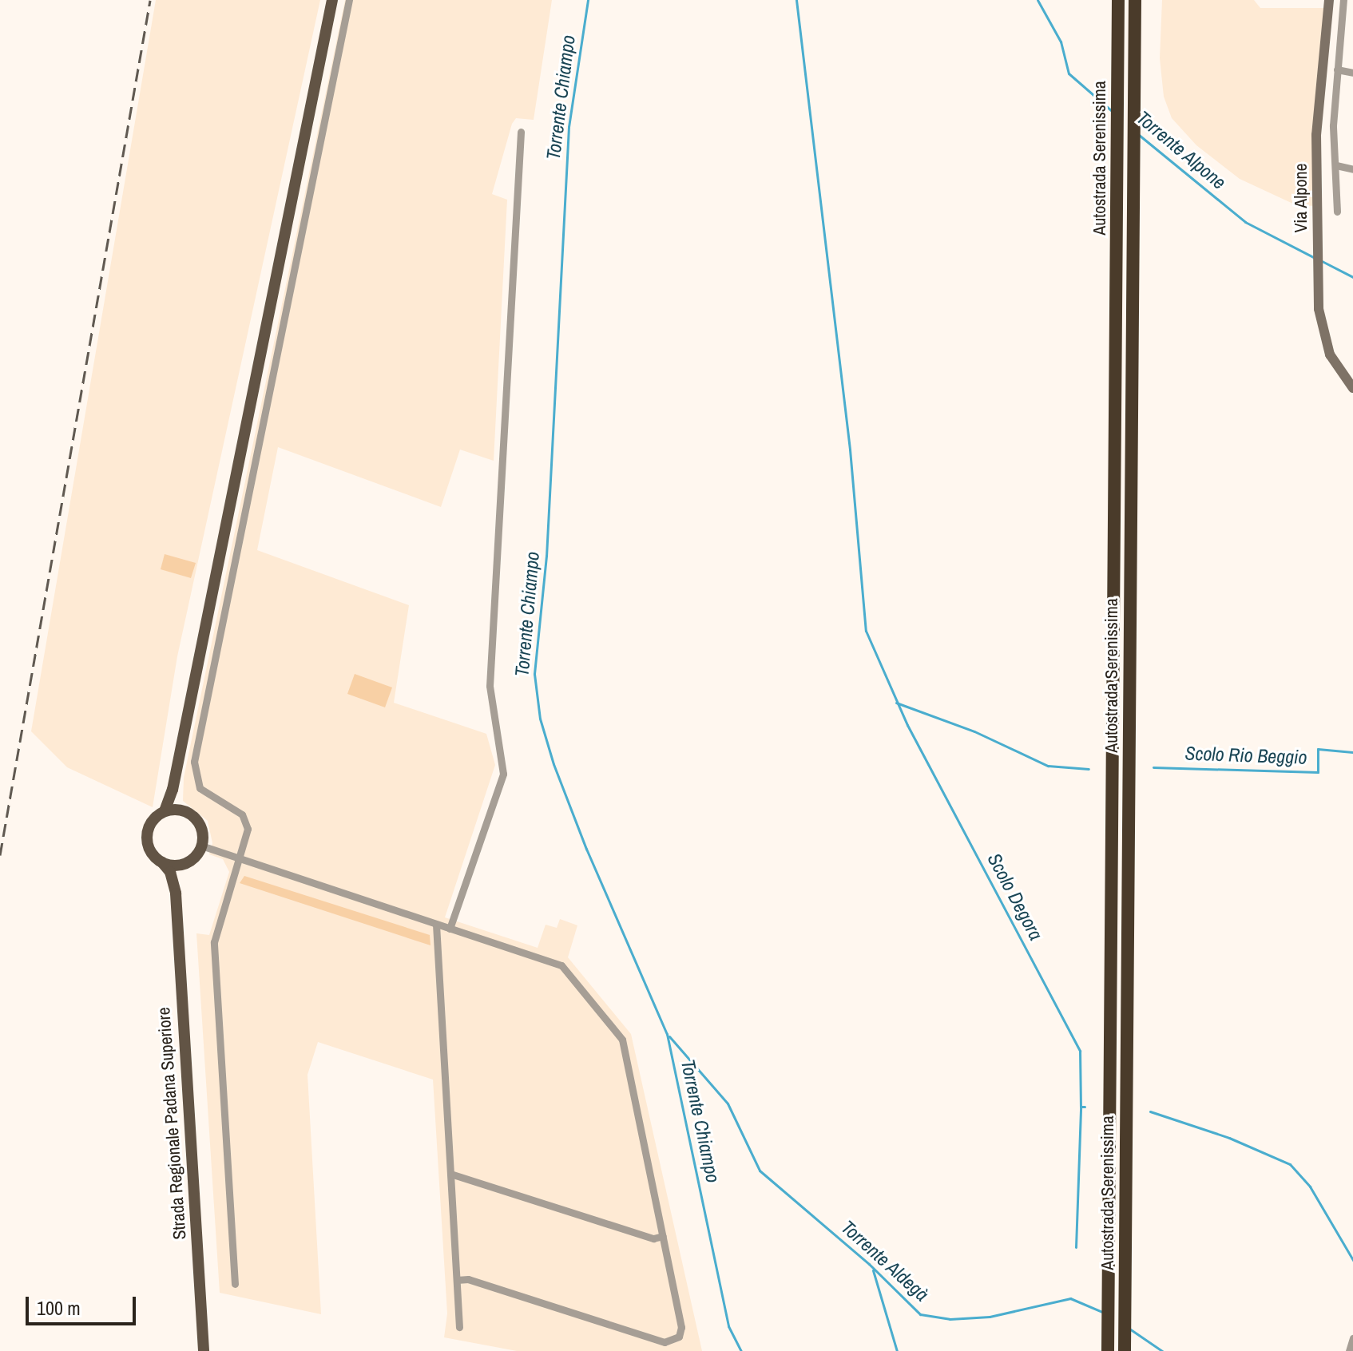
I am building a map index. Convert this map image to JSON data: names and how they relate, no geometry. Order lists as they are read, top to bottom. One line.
{"streets":{"highway":["Autostrada Serenissima"],"main road":["Via Alpone","Strada Regionale Padana Superiore"]},"water":["Torrente Chiampo","Torrente Alpone","Scolo Rio Beggio","Scolo Degora","Torrente Aldegà"],"scale_bar":"100 m"}
